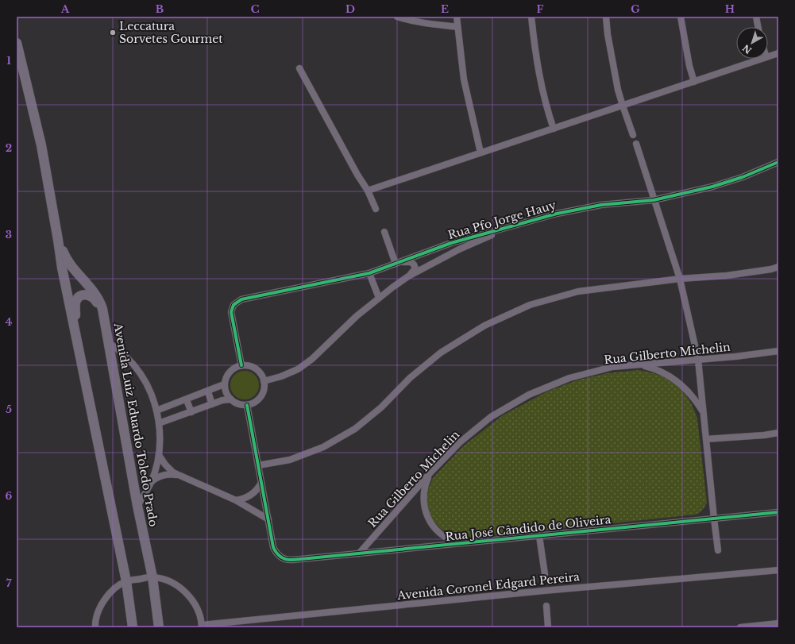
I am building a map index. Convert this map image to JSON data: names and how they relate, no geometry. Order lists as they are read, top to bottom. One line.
{"streets":{"main road":["Avenida Luiz Eduardo Toledo Prado"],"street":["Rua Pfo Jorge Hauy","Rua Gilberto Michelin","Rua José Cândido de Oliveira","Avenida Coronel Edgard Pereira"]},"crossings":[["Rua Gilberto Michelin","Rua José Cândido de Oliveira"]],"places":["Leccatura Sorvetes Gourmet"],"north":"bottom left","grid":{"columns":["A","B","C","D","E","F","G","H"],"rows":["1","2","3","4","5","6","7"]}}
